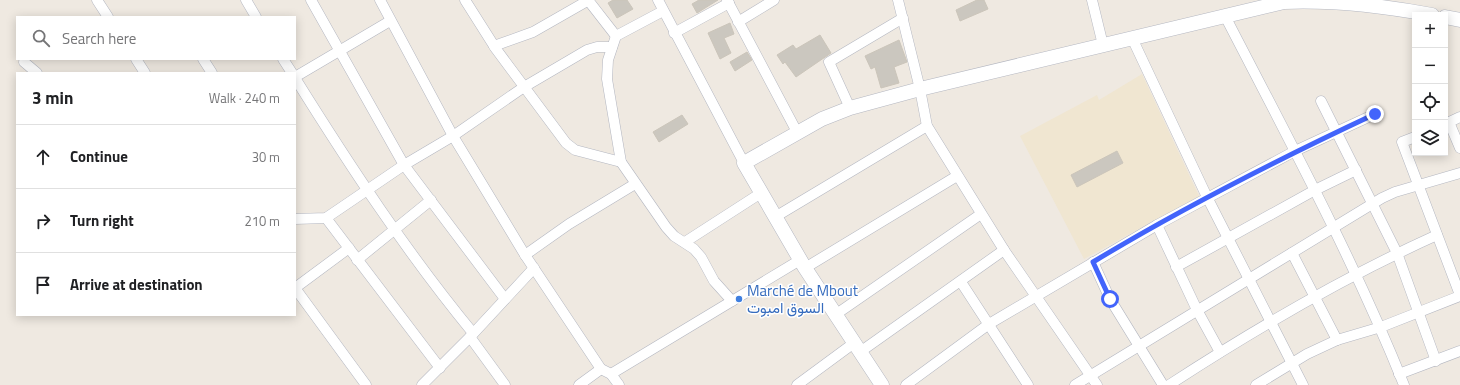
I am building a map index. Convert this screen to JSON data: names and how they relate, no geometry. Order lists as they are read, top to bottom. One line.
{"places":["Marché de Mbout السوق امبوت"],"page":{"map_buttons":["+","−"],"search":"Search here","heading":["3 min","Walk · 240 m"],"list":[["Continue","30 m"],["Turn right","210 m"],"Arrive at destination"]}}
